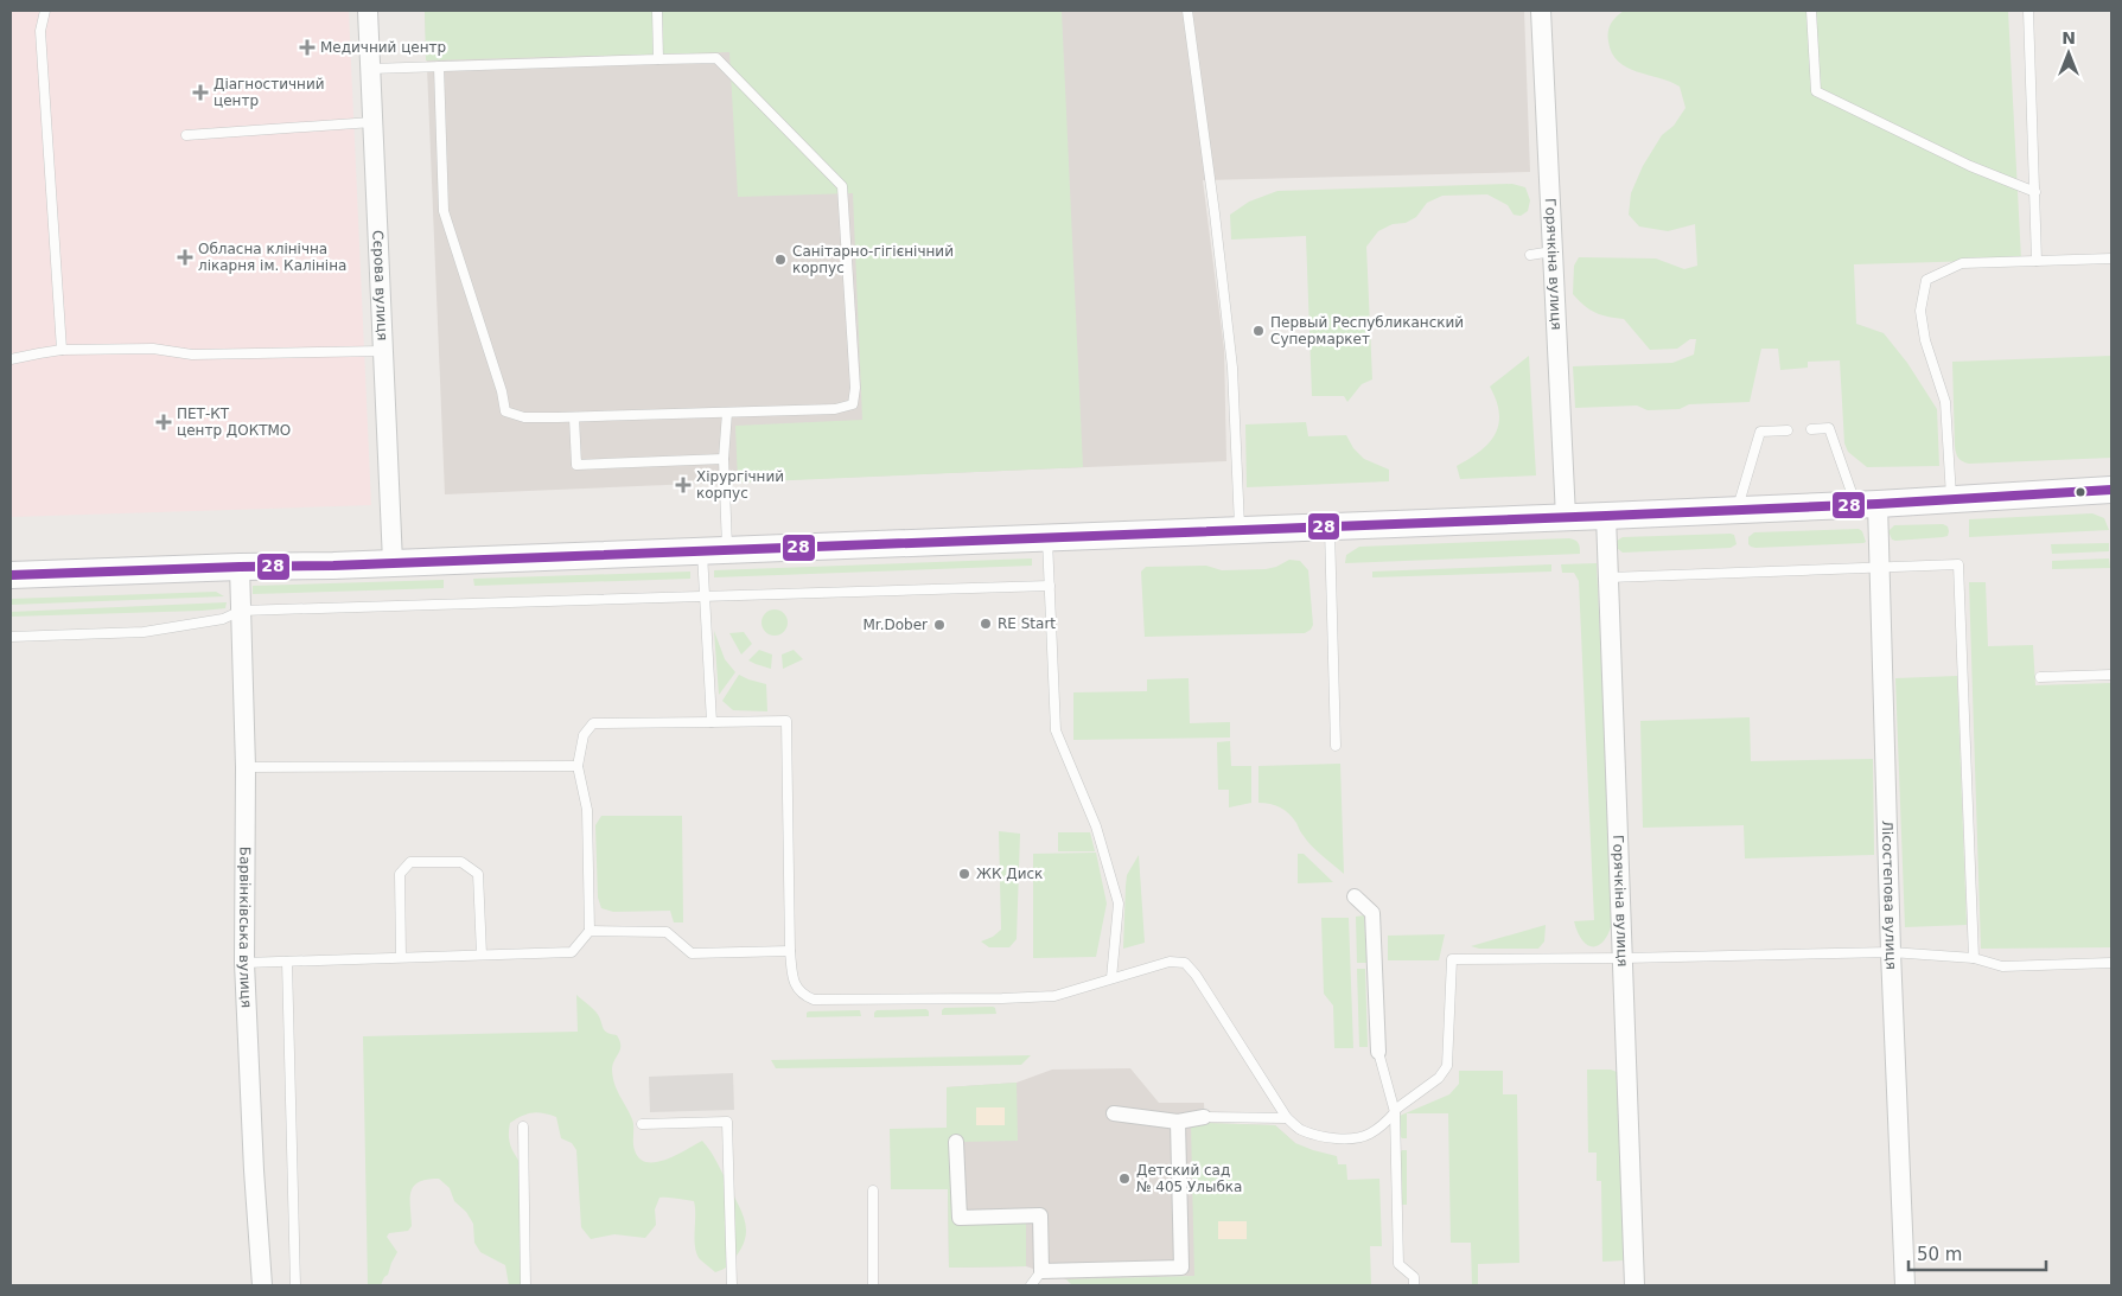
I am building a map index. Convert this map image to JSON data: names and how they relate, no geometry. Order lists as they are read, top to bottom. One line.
{"streets":{"street":["Горячкіна вулиця","Сєрова вулиця","Лісостепова вулиця","Барвінківська вулиця"]},"places":{"health":["Медичний центр","Діагностичний центр","Обласна клінічна лікарня ім. Калініна","ПЕТ-КТ центр ДОКТМО","Хірургічний корпус"],"other":["Санітарно-гігієнічний корпус","Первый Республиканский Супермаркет","RE Start","Mr.Dober","ЖК Диск","Детский сад № 405 Улыбка"]},"lines":["transit line 28"],"scale_bar":"50 m","north":"top"}
